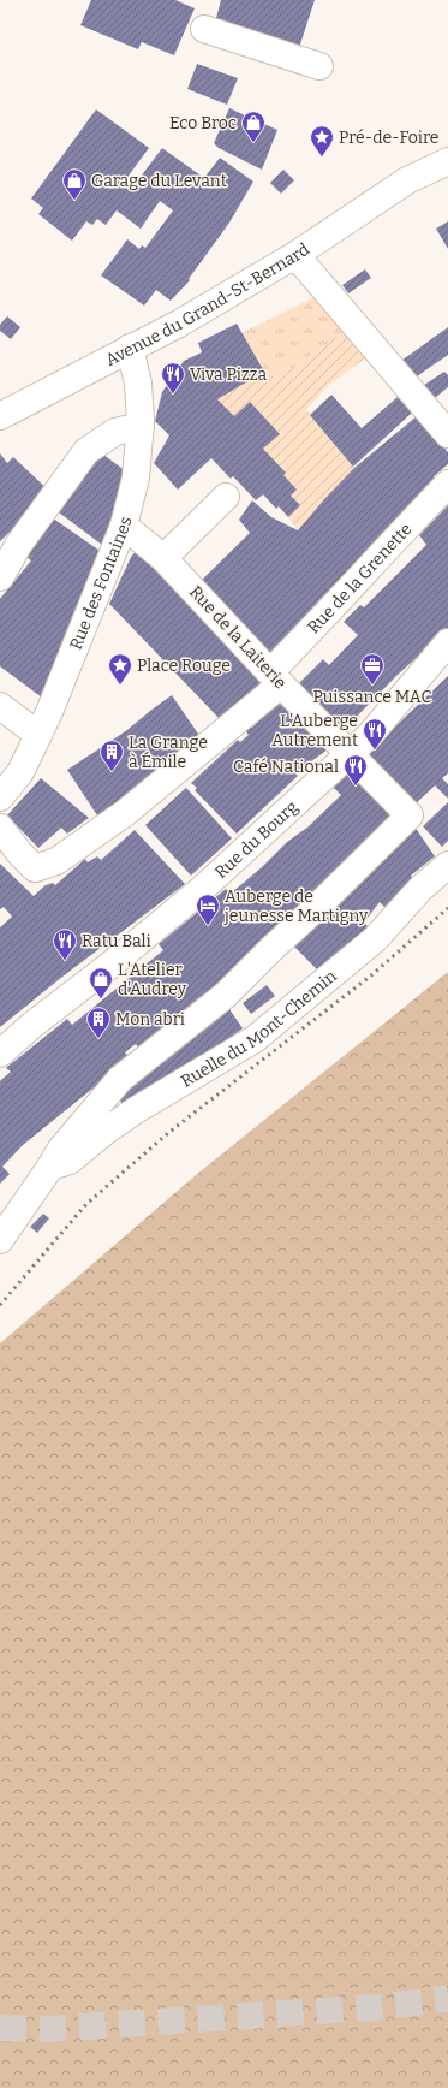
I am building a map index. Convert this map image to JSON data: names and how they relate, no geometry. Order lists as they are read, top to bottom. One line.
{"streets":{"street":["Avenue du Grand-St-Bernard","Rue de la Grenette","Rue des Fontaines","Rue de la Laiterie","Rue du Bourg","Ruelle du Mont-Chemin"]},"crossings":[["Avenue du Grand-St-Bernard","Rue des Fontaines"],["Rue de la Grenette","Rue de la Laiterie"],["Rue des Fontaines","Rue de la Laiterie"],["Rue de la Laiterie","Rue du Bourg"]],"places":{"shop":["Eco Broc","Garage du Levant","L'Atelier d'Audrey"],"place":["Pré-de-Foire","Place Rouge"],"restaurant":["Viva Pizza","L'Auberge Autrement","Café National","Ratu Bali"],"office":["Puissance MAC"],"building":["La Grange à Émile","Mon abri"],"hotel":["Auberge de jeunesse Martigny"]}}
